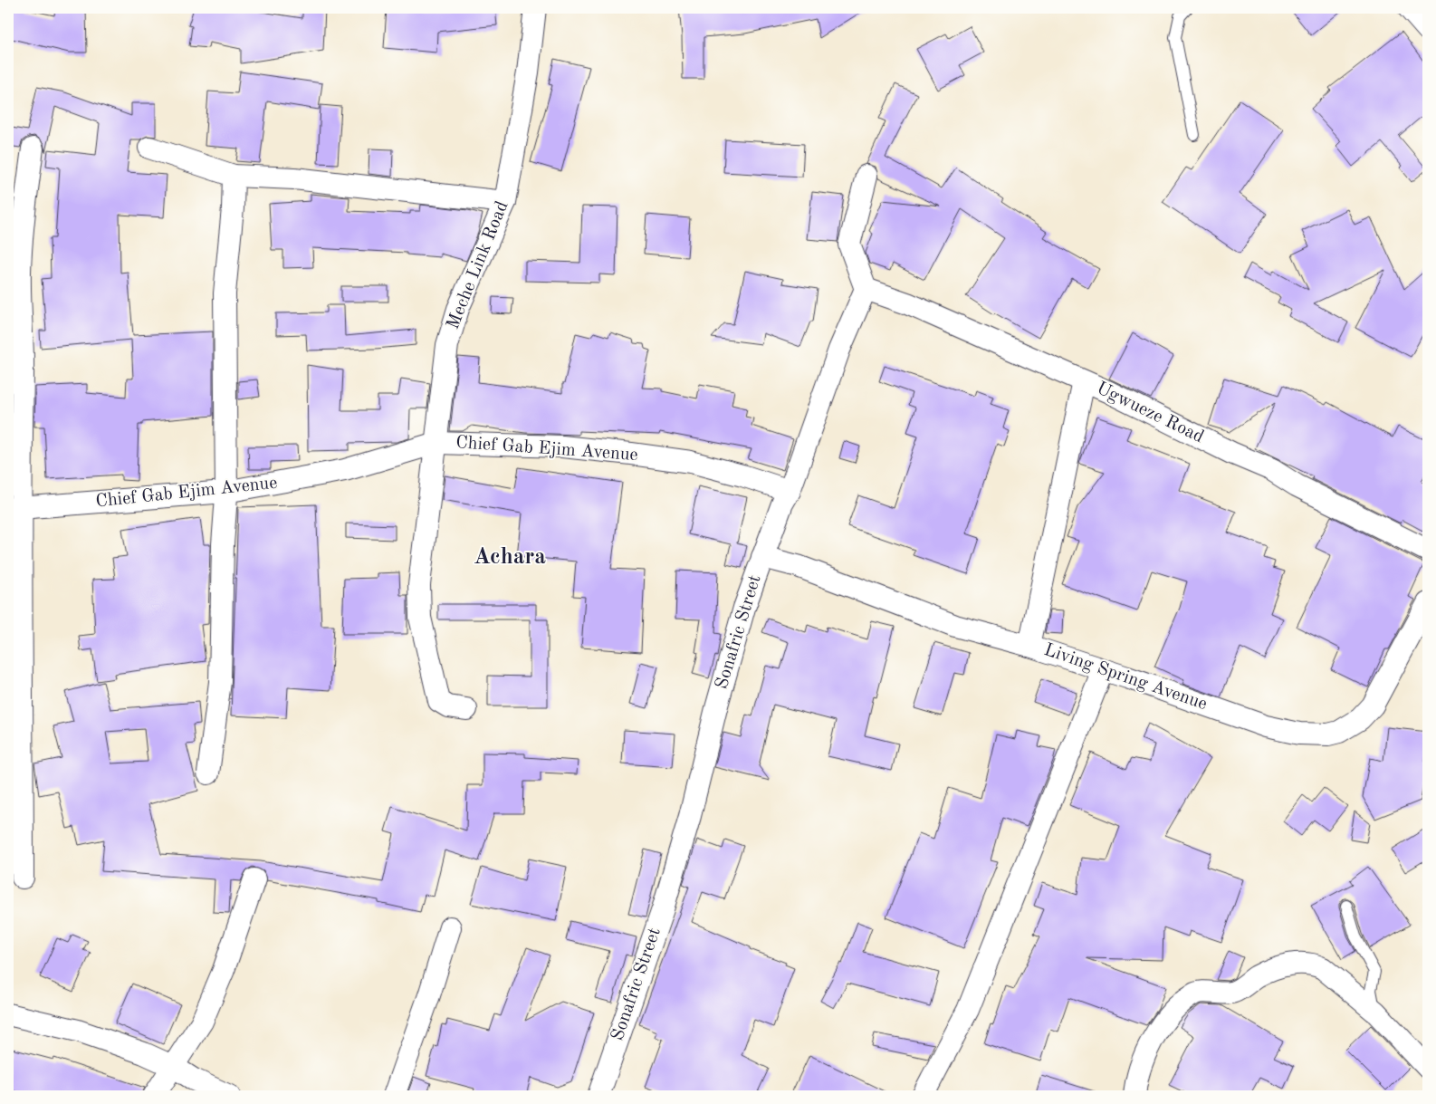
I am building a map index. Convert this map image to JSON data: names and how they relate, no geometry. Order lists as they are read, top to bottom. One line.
{"streets":{"street":["Meche Link Road","Ugwueze Road","Chief Gab Ejim Avenue","Sonafric Street","Living Spring Avenue"]},"crossings":[["Meche Link Road","Chief Gab Ejim Avenue"],["Ugwueze Road","Sonafric Street"],["Chief Gab Ejim Avenue","Sonafric Street"],["Sonafric Street","Living Spring Avenue"]],"districts":["Achara"]}
